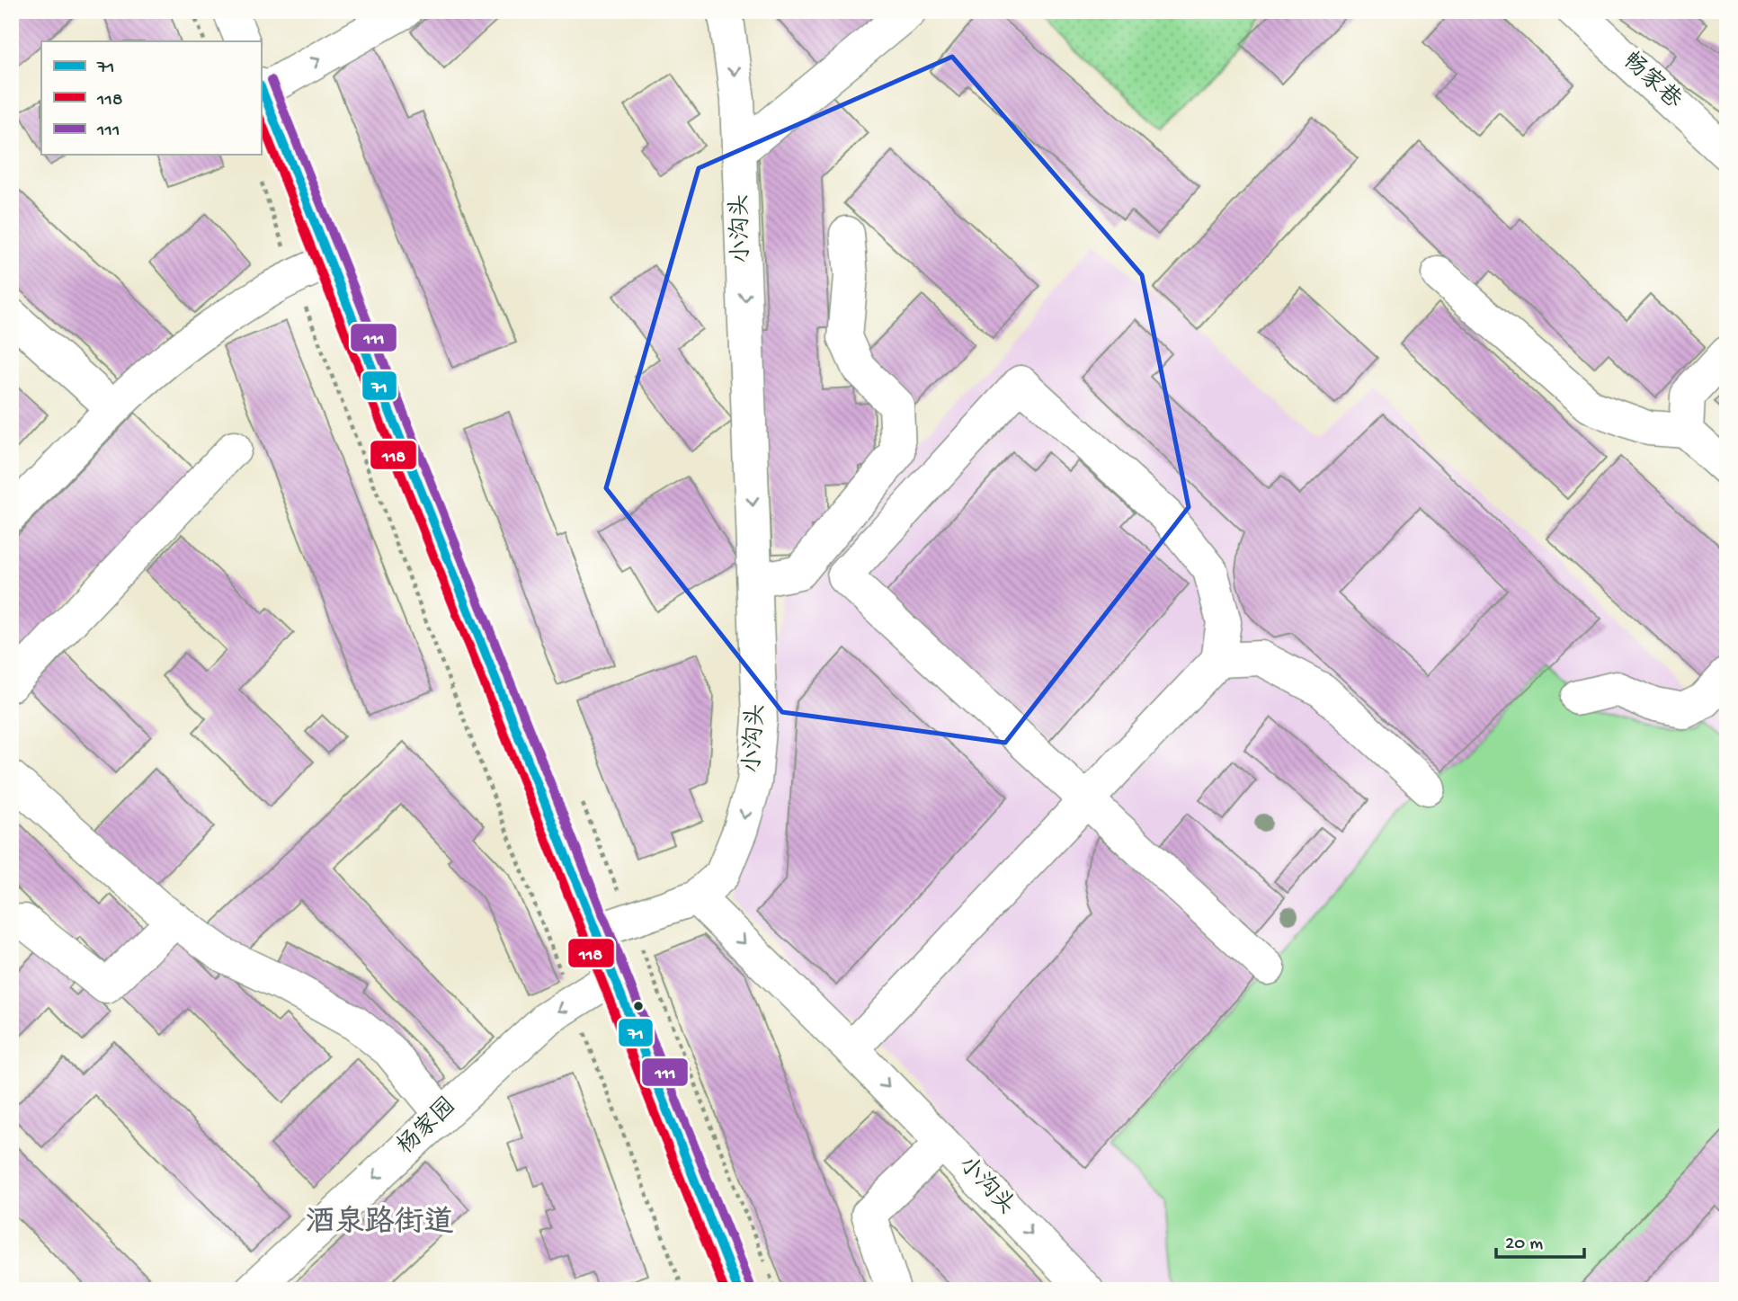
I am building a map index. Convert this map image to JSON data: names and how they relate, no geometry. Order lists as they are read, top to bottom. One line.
{"streets":{"street":["畅家巷","小沟头","杨家园"]},"one_way":["杨家园"],"districts":["酒泉路街道"],"lines":["transit line 111","transit line 71","transit line 118"],"legend":["71","118","111"],"scale_bar":"20 m"}
